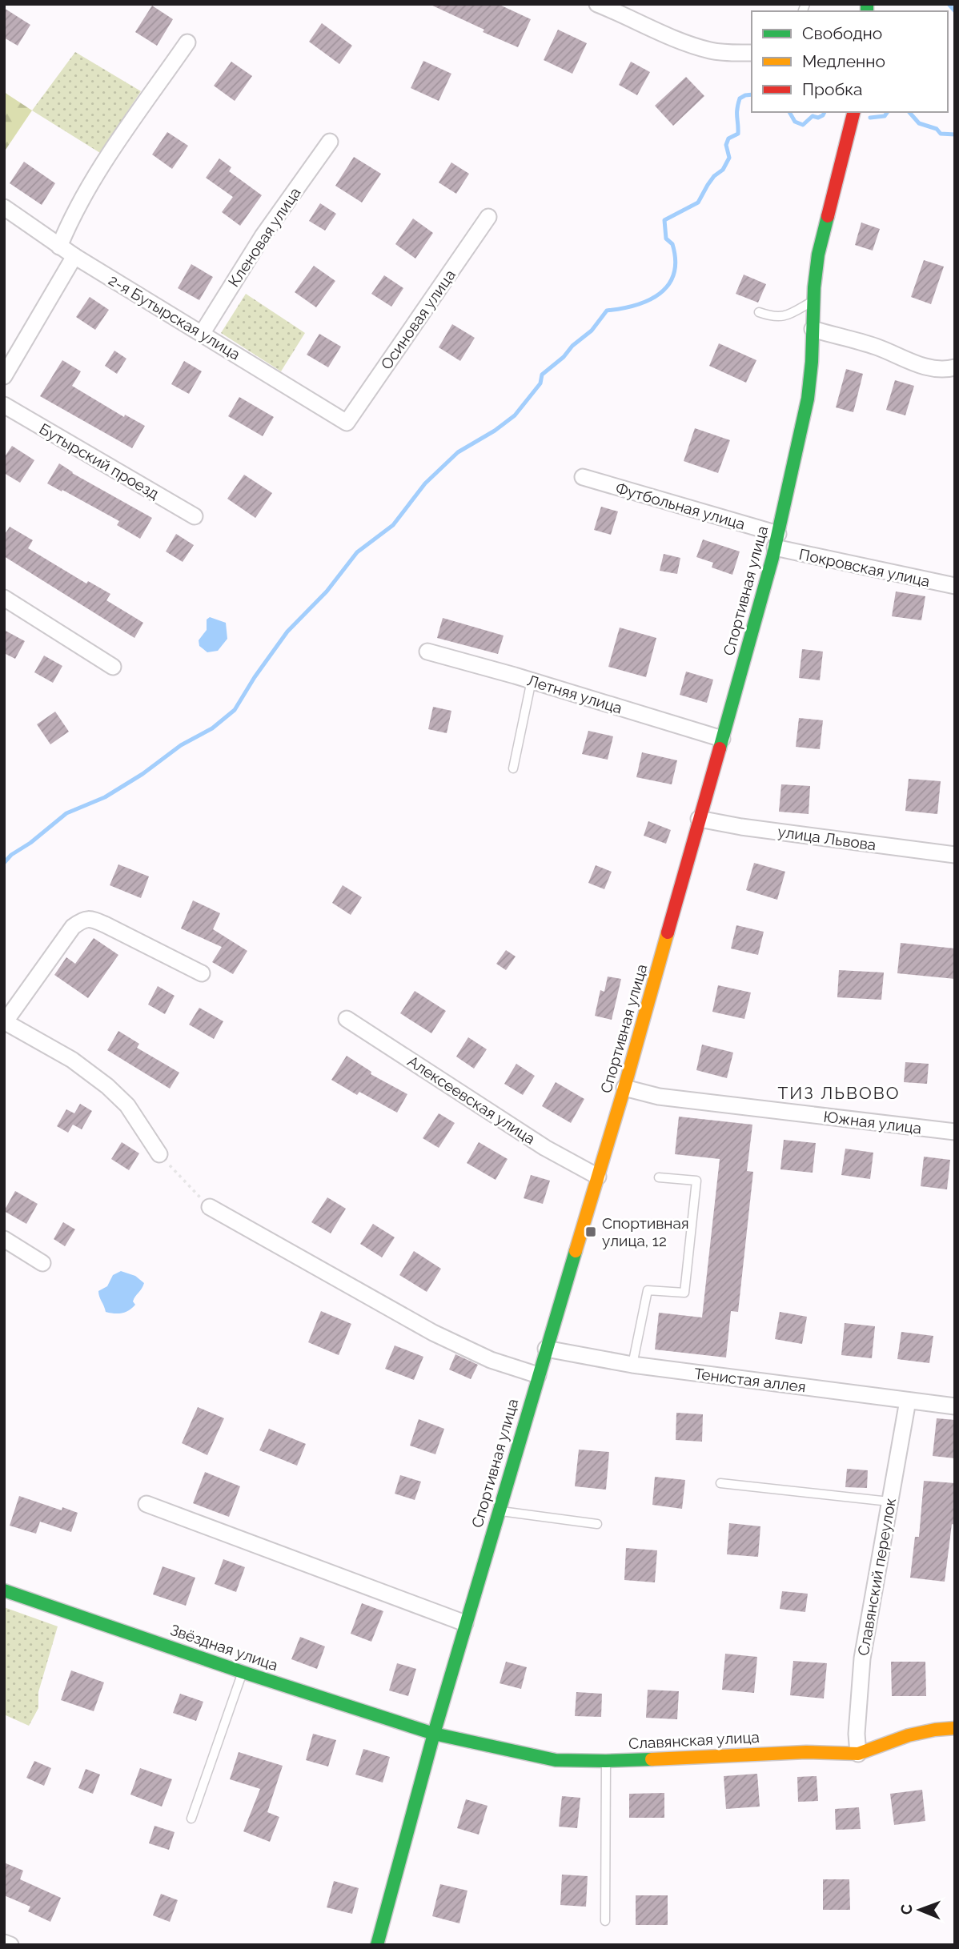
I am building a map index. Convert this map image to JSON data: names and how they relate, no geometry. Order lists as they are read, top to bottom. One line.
{"streets":{"street":["Кленовая улица","2-я Бутырская улица","Осиновая улица","Бутырский проезд","Футбольная улица","Покровская улица","Спортивная улица","Летняя улица","улица Львова","Алексеевская улица","Южная улица","Тенистая аллея","Славянский переулок","Звёздная улица","Славянская улица"]},"crossings":[["Кленовая улица","2-я Бутырская улица"],["2-я Бутырская улица","Осиновая улица"],["Футбольная улица","Покровская улица"],["Футбольная улица","Спортивная улица"],["Покровская улица","Спортивная улица"],["Спортивная улица","Летняя улица"],["Спортивная улица","улица Львова"],["Спортивная улица","Алексеевская улица"],["Спортивная улица","Южная улица"],["Спортивная улица","Тенистая аллея"],["Спортивная улица","Звёздная улица"],["Спортивная улица","Славянская улица"],["Тенистая аллея","Славянский переулок"],["Славянский переулок","Славянская улица"],["Звёздная улица","Славянская улица"]],"districts":["ТИЗ ЛЬВОВО"],"places":{"transit":["Спортивная улица, 12"]},"legend":["Свободно","Медленно","Пробка"],"north":"left"}
